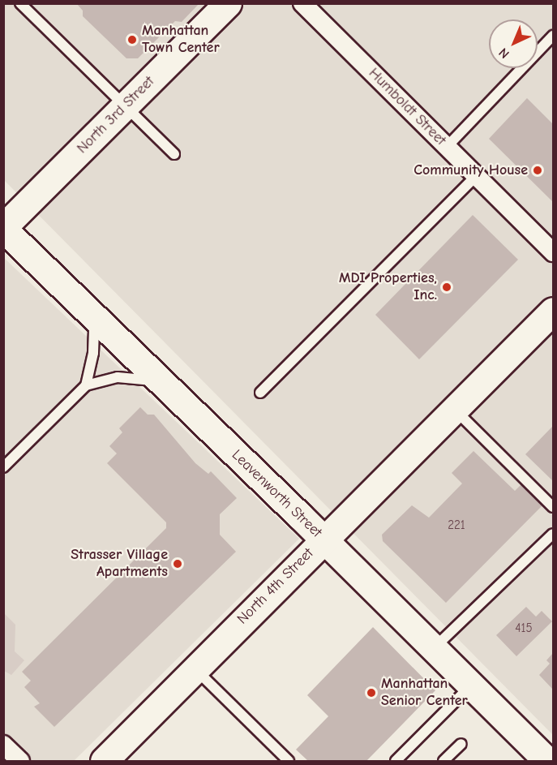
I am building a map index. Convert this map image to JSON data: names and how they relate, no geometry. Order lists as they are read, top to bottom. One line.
{"streets":{"main road":["North 3rd Street","Leavenworth Street","North 4th Street"],"street":["Humboldt Street"]},"crossings":[["North 3rd Street","Leavenworth Street"],["Leavenworth Street","North 4th Street"]],"places":["Manhattan Town Center","Community House","MDI Properties, Inc.","Strasser Village Apartments","Manhattan Senior Center"],"house_numbers":["221","415"],"north":"bottom left"}
